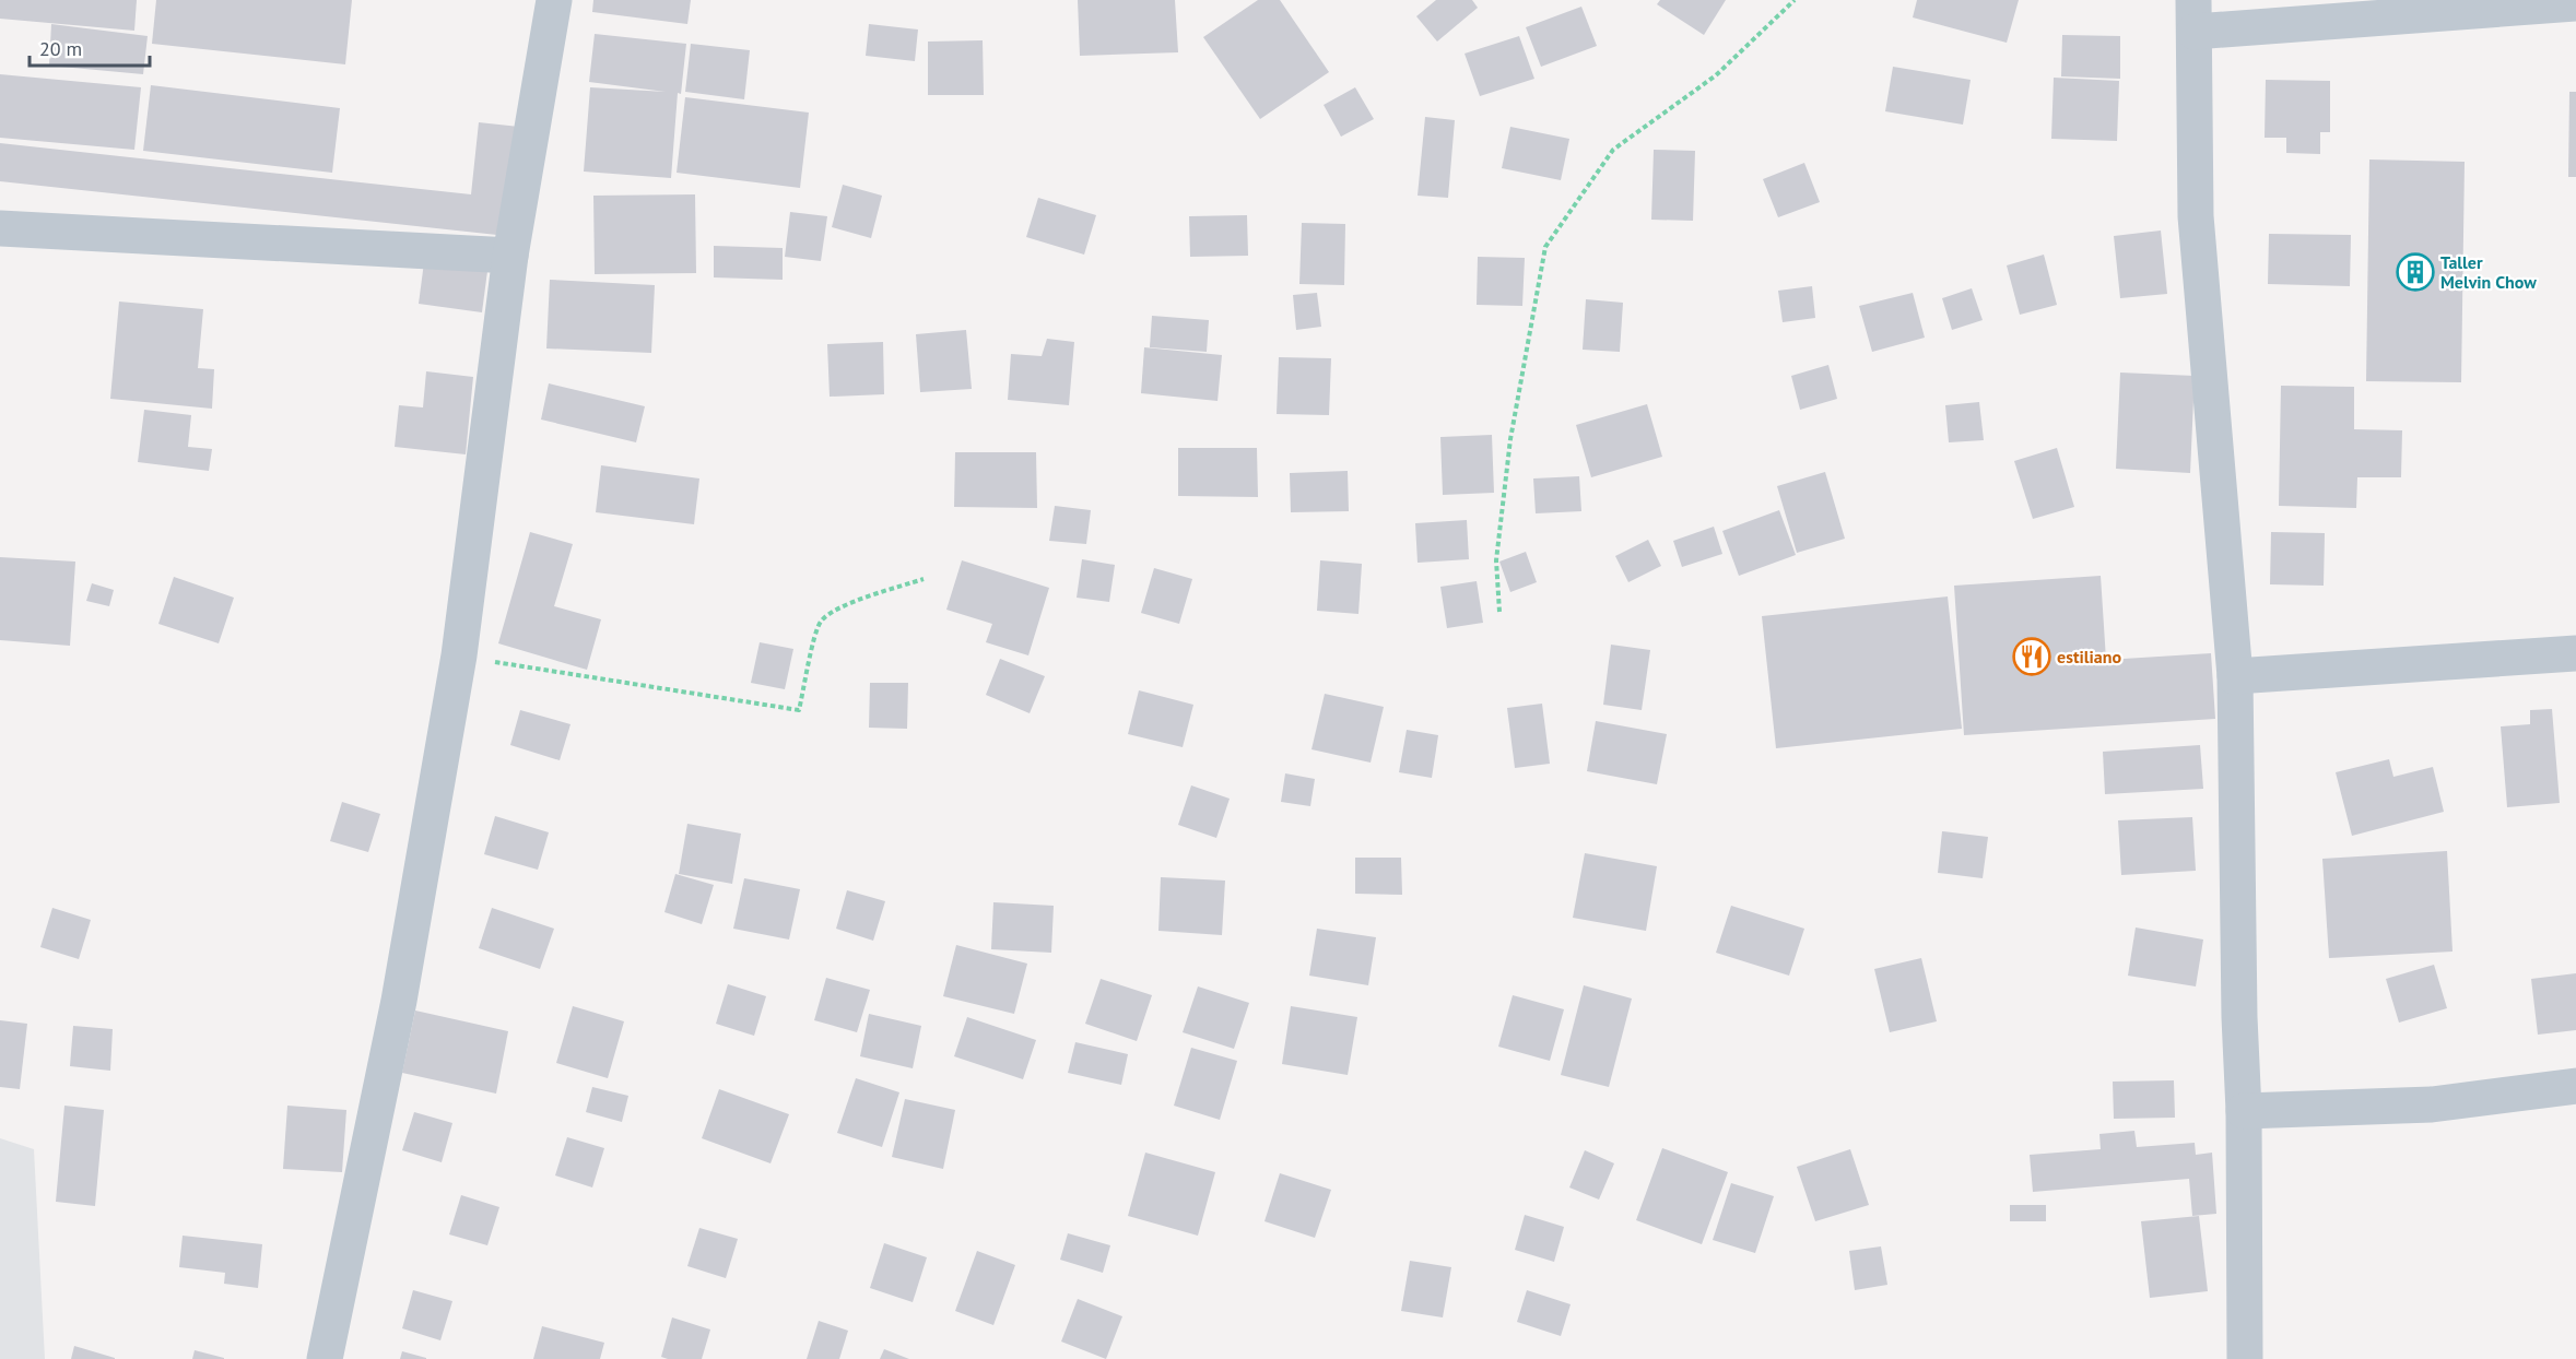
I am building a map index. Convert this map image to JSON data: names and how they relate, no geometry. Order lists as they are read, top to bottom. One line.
{"places":{"building":["Taller Melvin Chow"],"restaurant":["estiliano"]},"scale_bar":"20 m"}
